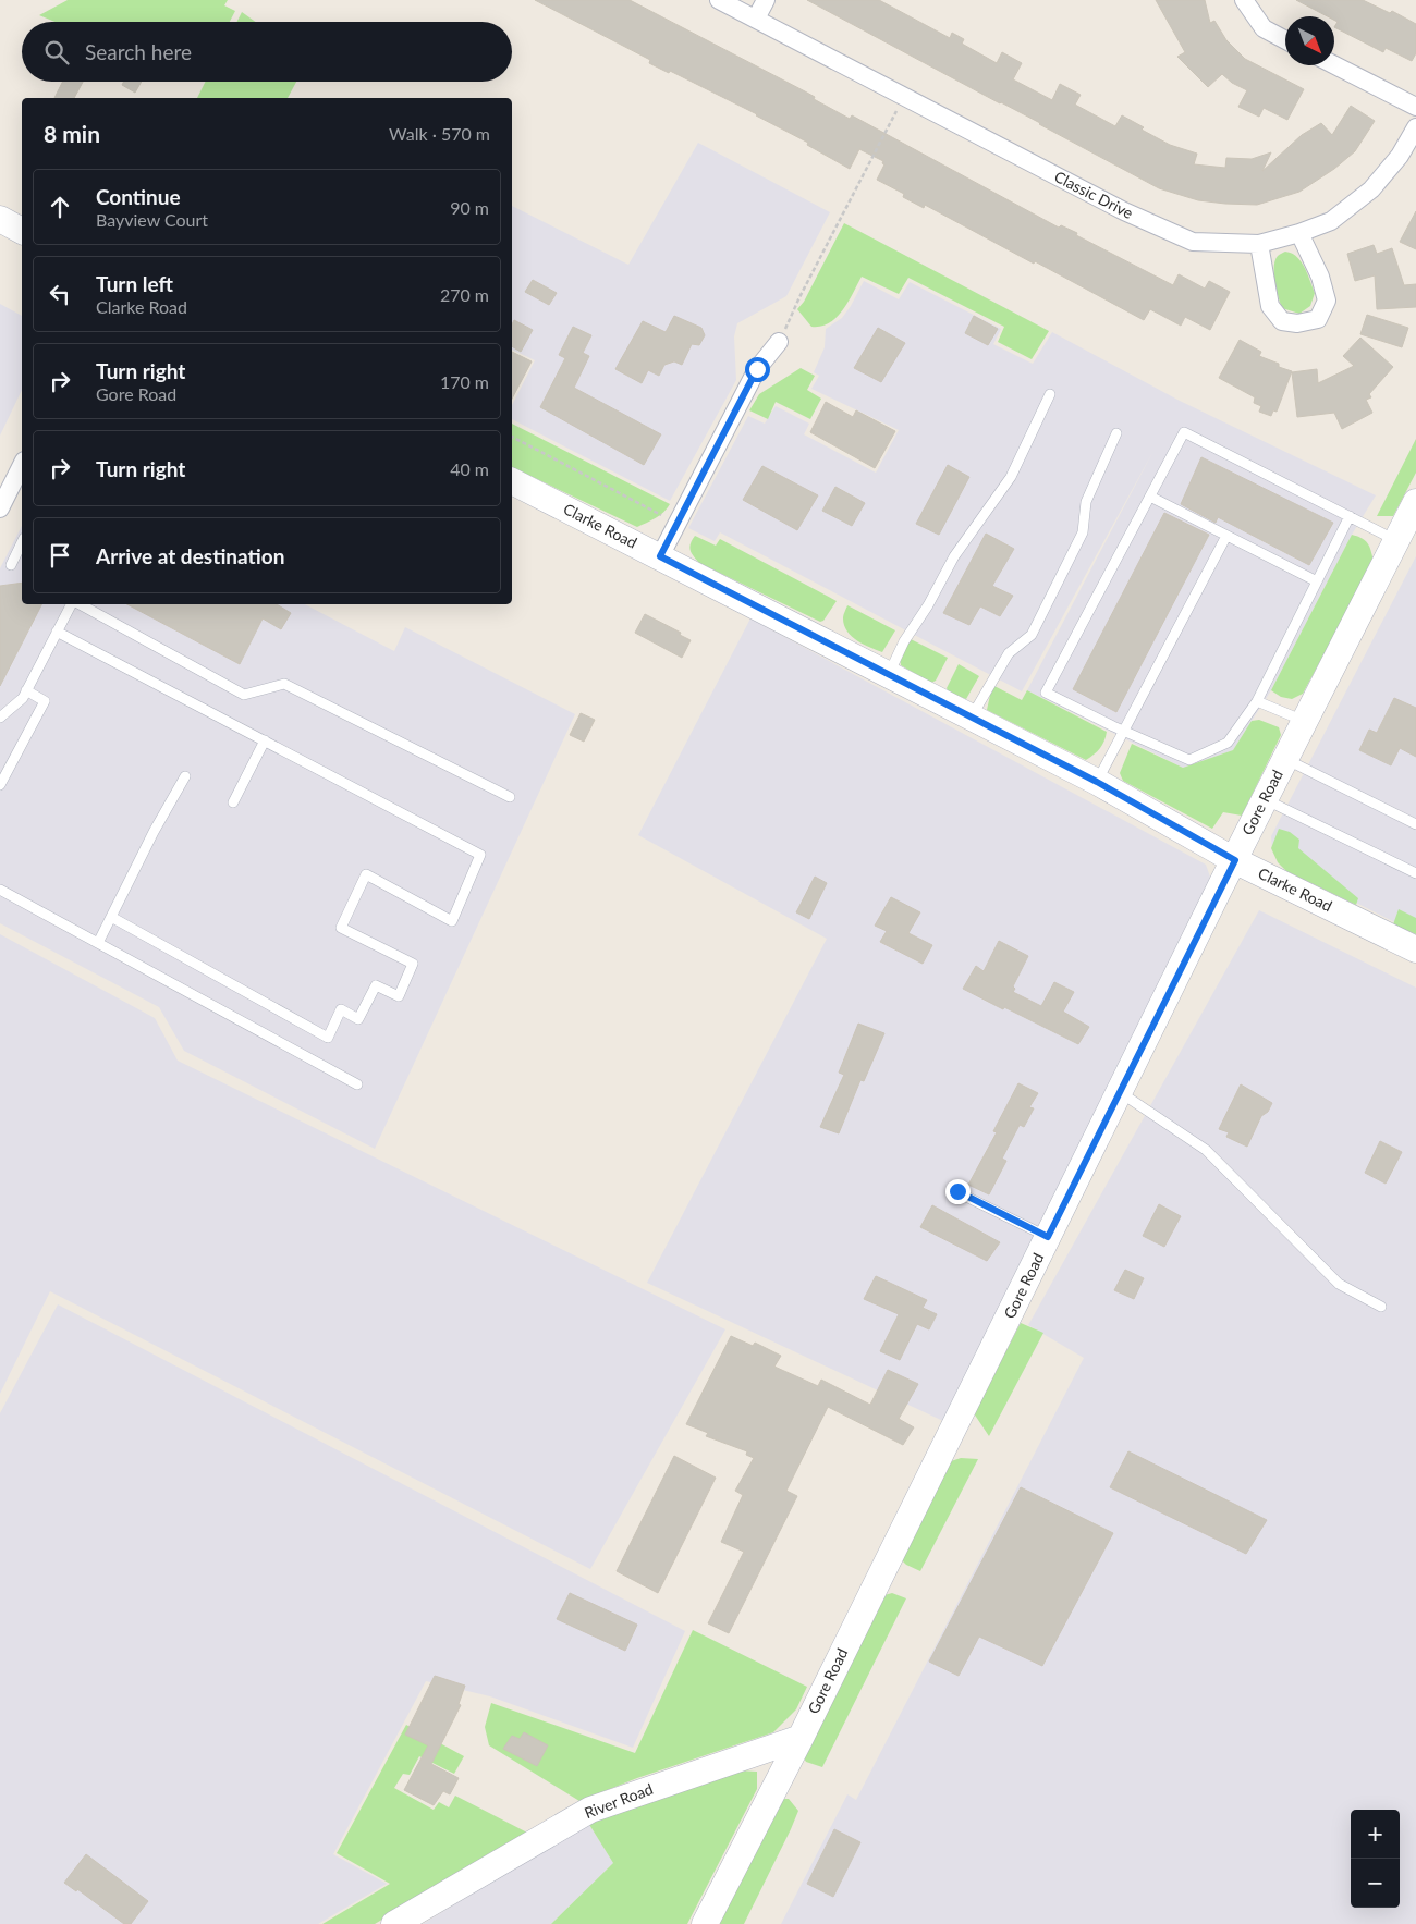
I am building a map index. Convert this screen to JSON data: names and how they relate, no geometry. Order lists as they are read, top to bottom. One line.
{"streets":{"main road":["Clarke Road","Gore Road","River Road"],"street":["Classic Drive"]},"crossings":[["Clarke Road","Gore Road"],["Gore Road","River Road"]],"north":"bottom right","page":{"search":"Search here","heading":["8 min","Walk · 570 m"],"list":[["Continue","Bayview Court","90 m"],["Turn left","Clarke Road","270 m"],["Turn right","Gore Road","170 m"],["Turn right","40 m"],"Arrive at destination"],"map_buttons":["+","−"]}}
